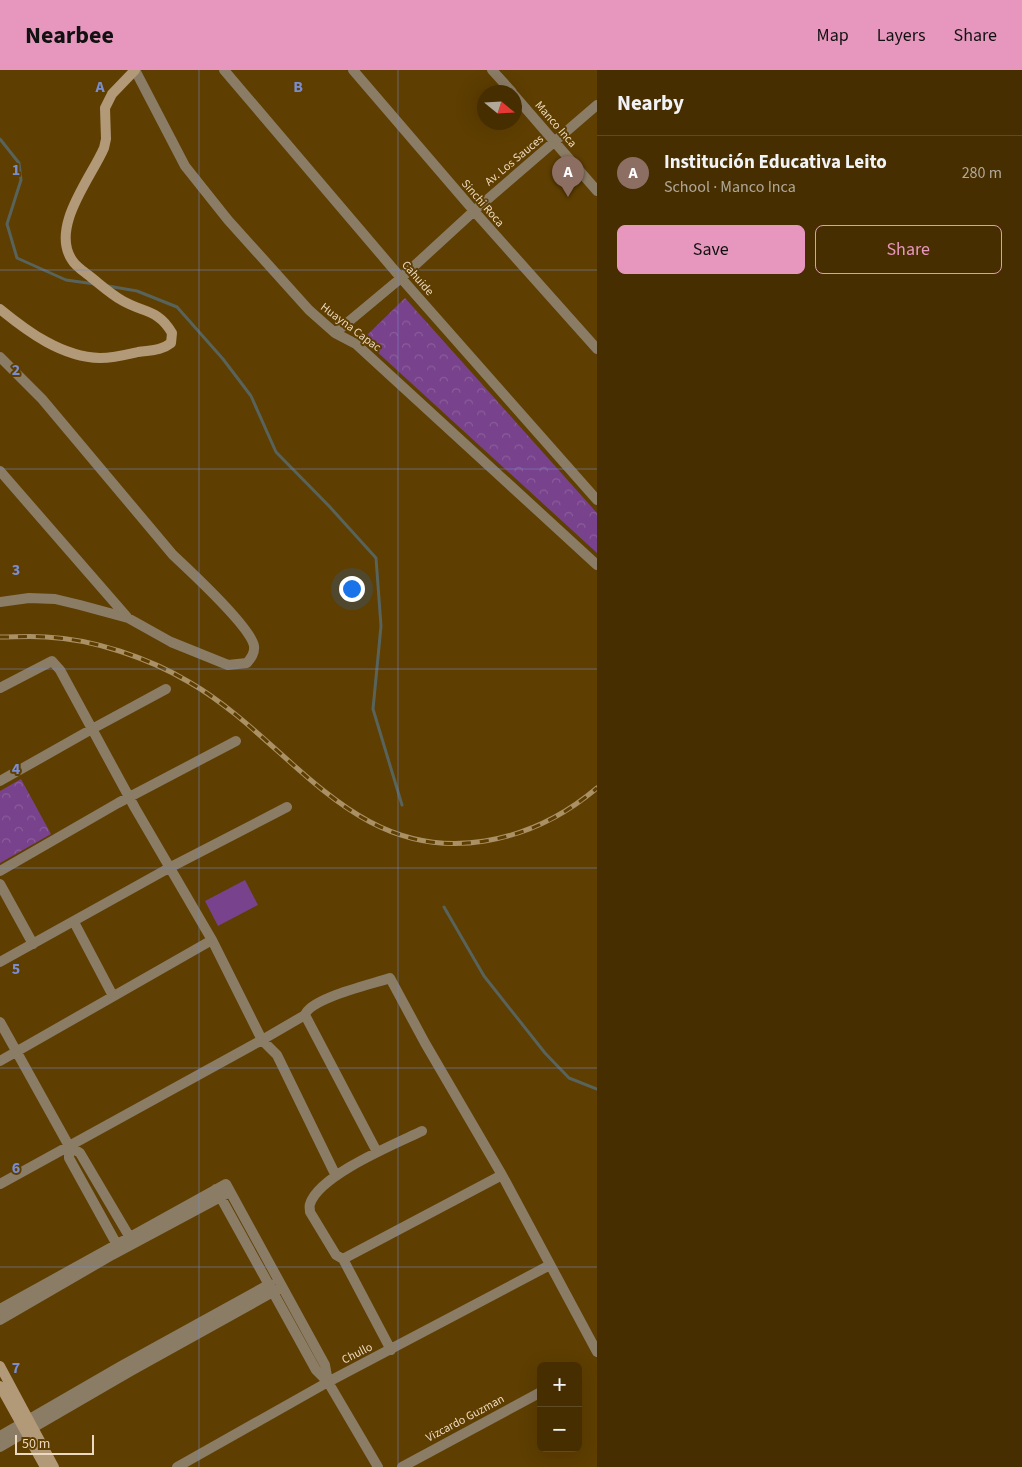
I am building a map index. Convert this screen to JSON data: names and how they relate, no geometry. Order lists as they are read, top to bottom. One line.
{"streets":{"street":["Manco Inca","Av. Los Sauces","Sinchi Roca","Cahuide","Huayna Capac","Chullo","Vizcardo Guzman"]},"crossings":[["Manco Inca","Av. Los Sauces"],["Av. Los Sauces","Sinchi Roca"],["Av. Los Sauces","Cahuide"],["Av. Los Sauces","Huayna Capac"]],"scale_bar":"50 m","north":"right","page":{"header":"Nearbee","nav":["Map","Layers","Share"],"heading":"Nearby","list":[{"mark":"A","name":"Institución Educativa Leito","note":"School · Manco Inca","value":"280 m"}],"pins":"A","buttons":["Save","Share"],"map_buttons":["+","−"],"scale":"50 m"},"grid":{"columns":["A","B"],"rows":["1","2","3","4","5","6","7"]}}
